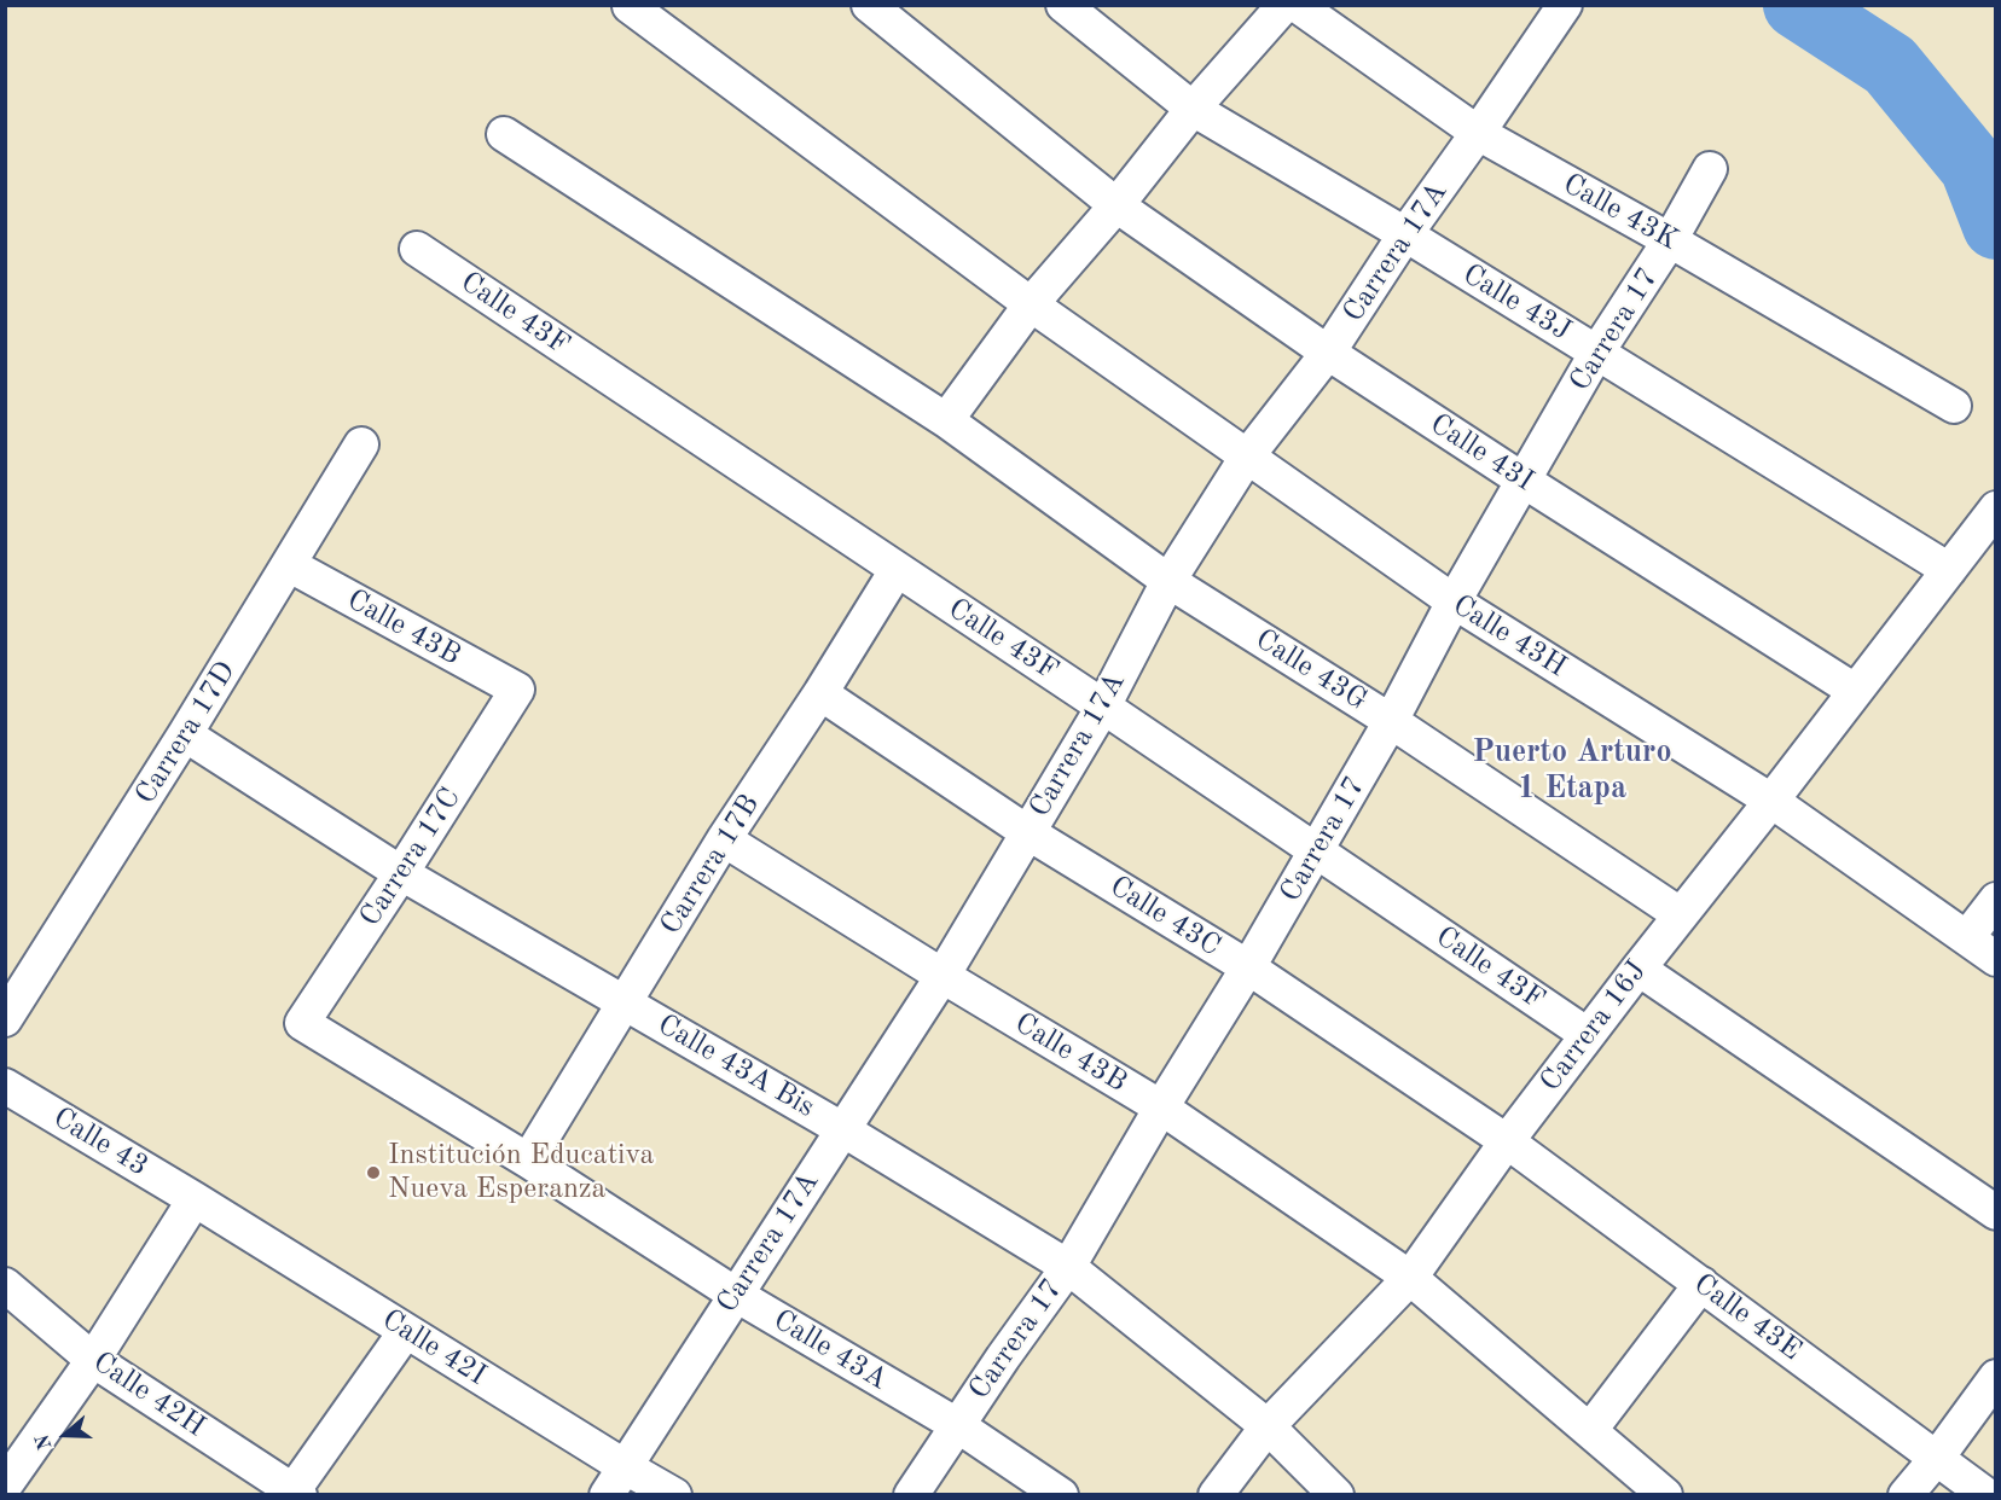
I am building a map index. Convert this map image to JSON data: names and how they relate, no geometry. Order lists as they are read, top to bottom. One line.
{"streets":{"street":["Calle 43K","Carrera 17A","Calle 43J","Calle 43F","Carrera 17","Calle 43I","Calle 43B","Calle 43H","Calle 43G","Carrera 17D","Carrera 17C","Carrera 17B","Calle 43C","Carrera 16J","Calle 43A Bis","Calle 43","Calle 43E","Calle 42I","Calle 43A","Calle 42H"]},"crossings":[["Calle 43K","Carrera 17A"],["Calle 43K","Carrera 17"],["Carrera 17A","Calle 43J"],["Carrera 17A","Calle 43F"],["Carrera 17A","Calle 43I"],["Carrera 17A","Calle 43B"],["Carrera 17A","Calle 43H"],["Carrera 17A","Calle 43G"],["Carrera 17A","Calle 43C"],["Carrera 17A","Calle 43A Bis"],["Carrera 17A","Calle 42I"],["Carrera 17A","Calle 43A"],["Calle 43J","Carrera 17"],["Calle 43J","Carrera 16J"],["Calle 43F","Carrera 17"],["Calle 43F","Carrera 17B"],["Calle 43F","Carrera 16J"],["Carrera 17","Calle 43I"],["Carrera 17","Calle 43B"],["Carrera 17","Calle 43H"],["Carrera 17","Calle 43G"],["Carrera 17","Calle 43C"],["Carrera 17","Calle 43A Bis"],["Carrera 17","Calle 43A"],["Calle 43I","Carrera 16J"],["Calle 43B","Carrera 17D"],["Calle 43B","Carrera 17C"],["Calle 43B","Carrera 17B"],["Calle 43B","Carrera 16J"],["Calle 43H","Carrera 16J"],["Calle 43G","Carrera 16J"],["Carrera 17D","Calle 43A Bis"],["Carrera 17C","Calle 43A Bis"],["Carrera 17C","Calle 43A"],["Carrera 17B","Calle 43C"],["Carrera 17B","Calle 43A Bis"],["Carrera 17B","Calle 43A"],["Calle 43C","Carrera 16J"],["Calle 43C","Calle 43E"],["Carrera 16J","Calle 43A Bis"],["Carrera 16J","Calle 43E"],["Calle 43","Calle 42I"]],"districts":["Puerto Arturo 1 Etapa"],"places":["Institución Educativa Nueva Esperanza"],"north":"left"}
